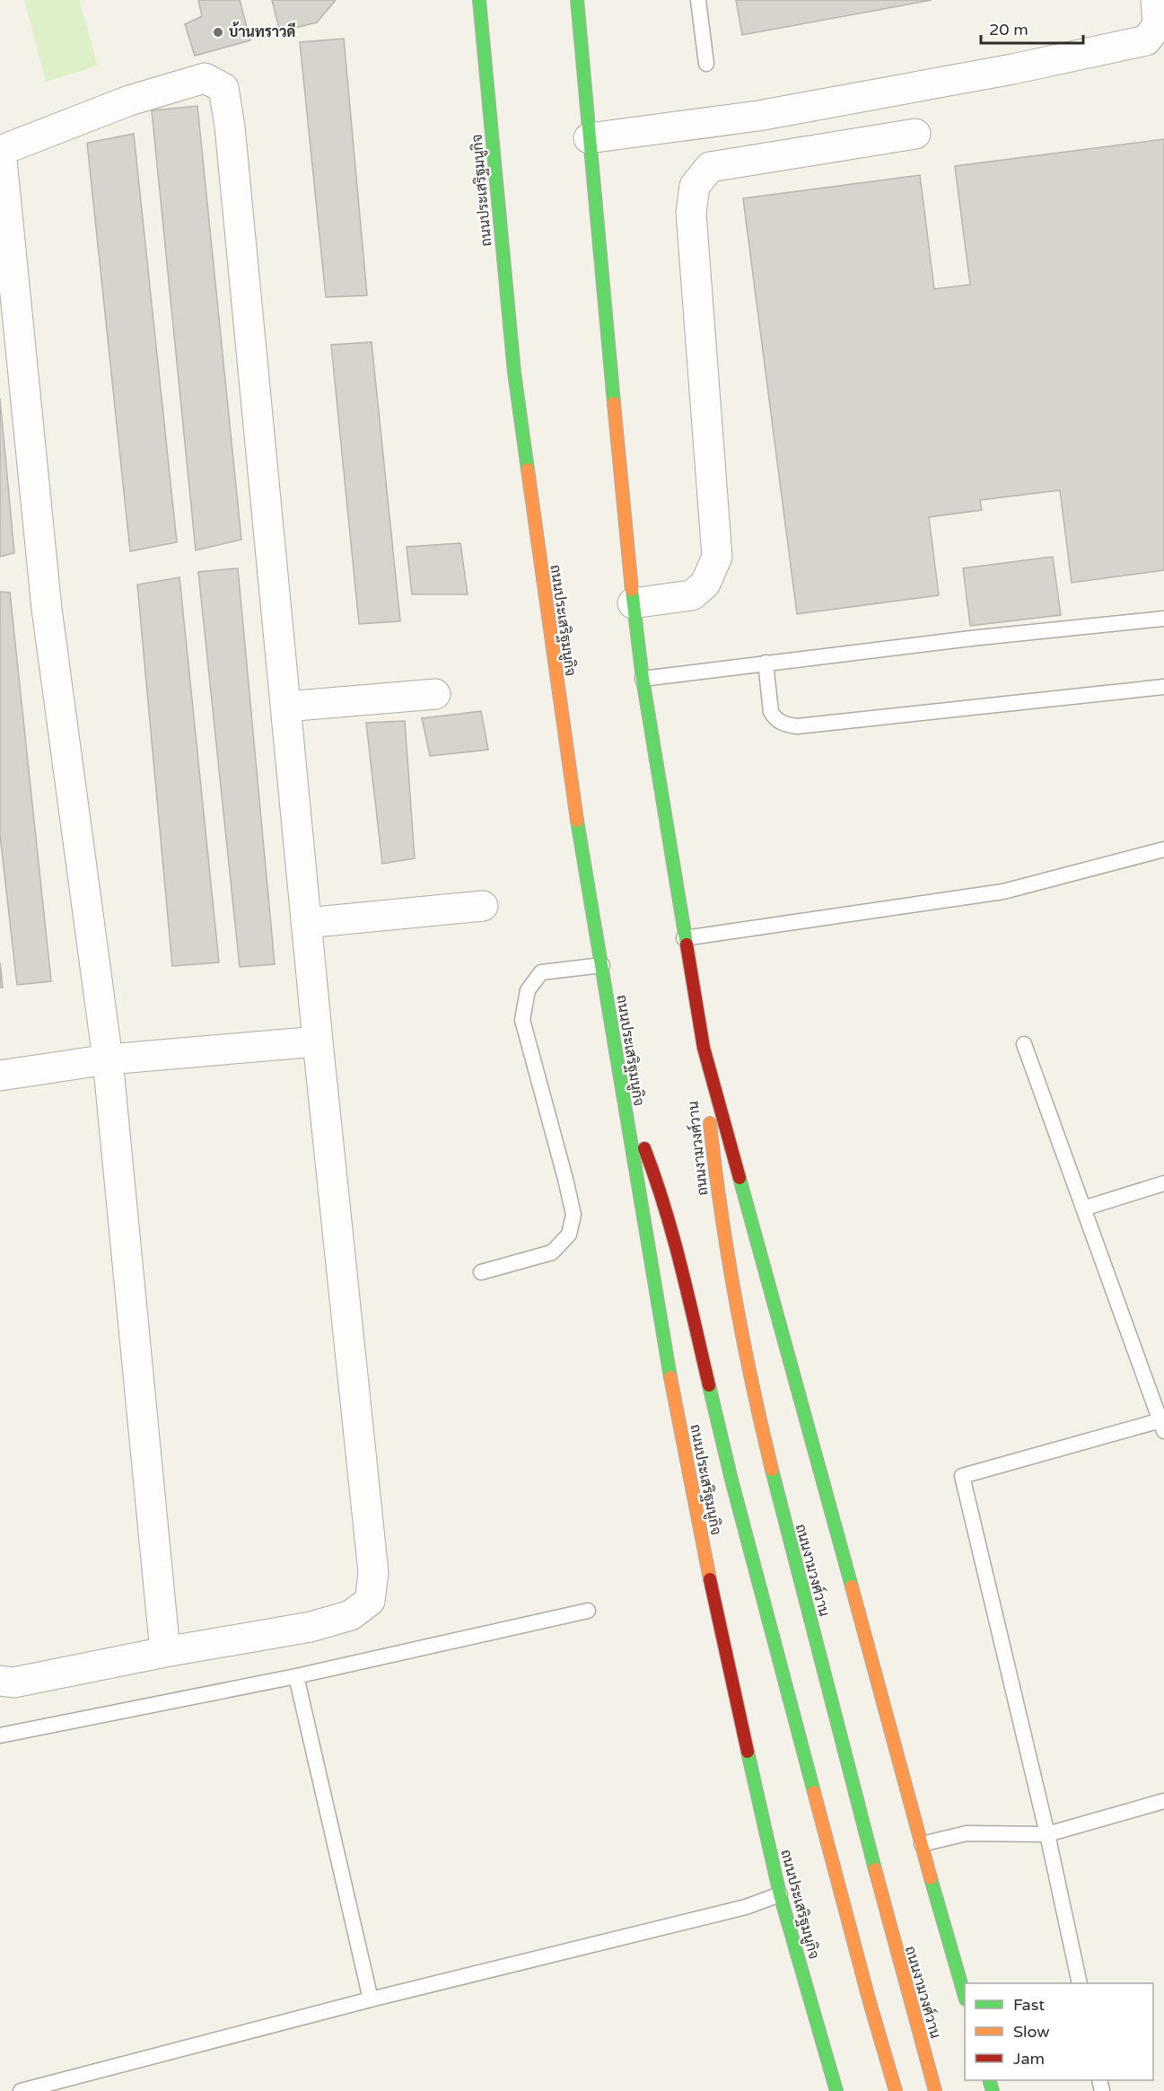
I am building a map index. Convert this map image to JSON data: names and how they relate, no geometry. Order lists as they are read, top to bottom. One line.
{"streets":{"main road":["ถนนประเสริฐมนูกิจ","ถนนงามวงศ์วาน"]},"places":["บ้านทราวดี"],"legend":["Fast","Slow","Jam"],"scale_bar":"20 m"}
